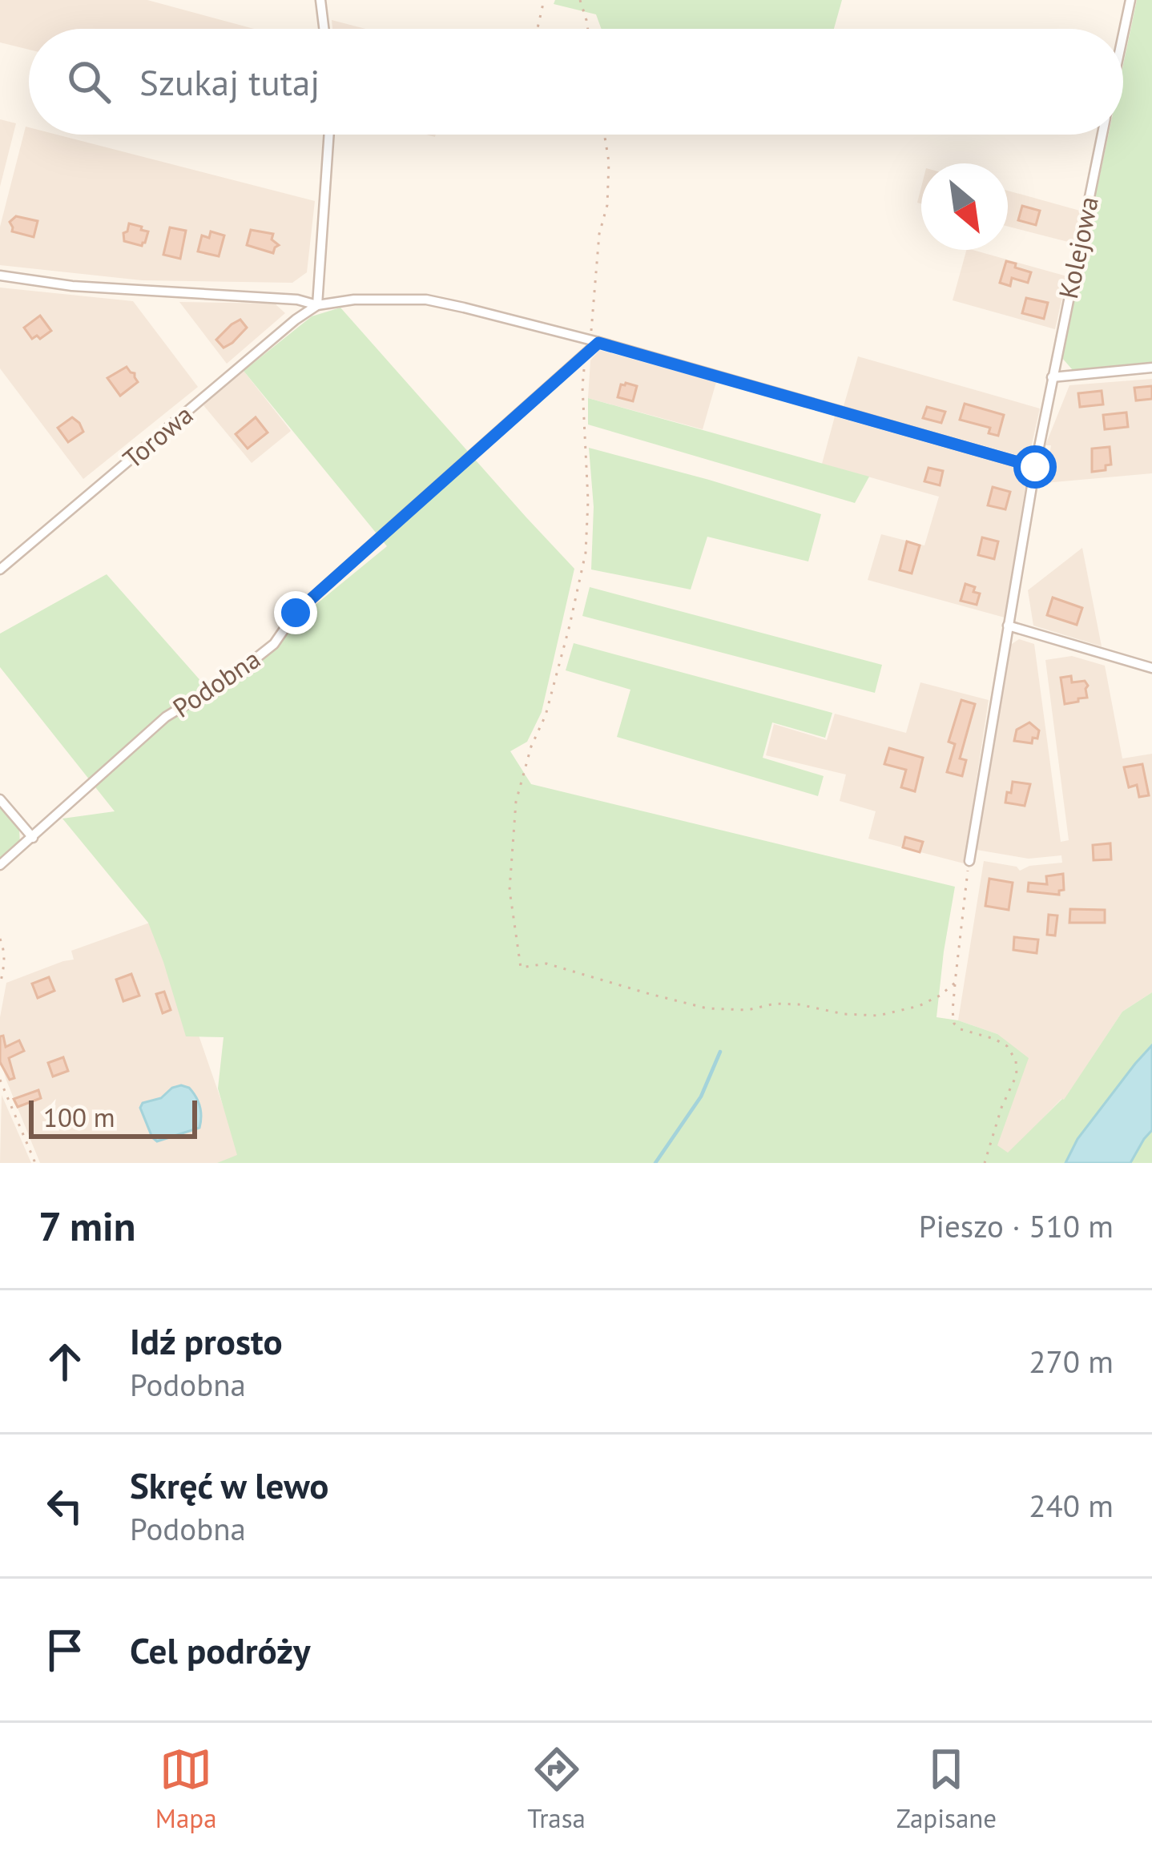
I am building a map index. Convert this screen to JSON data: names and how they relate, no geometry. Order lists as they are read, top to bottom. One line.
{"streets":{"street":["Kolejowa","Torowa","Podobna"]},"scale_bar":"100 m","north":"bottom right","page":{"search":"Szukaj tutaj","scale":"100 m","heading":["7 min","Pieszo · 510 m"],"list":[["Idź prosto","Podobna","270 m"],["Skręć w lewo","Podobna","240 m"],"Cel podróży"],"nav":["Mapa","Trasa","Zapisane"]}}
